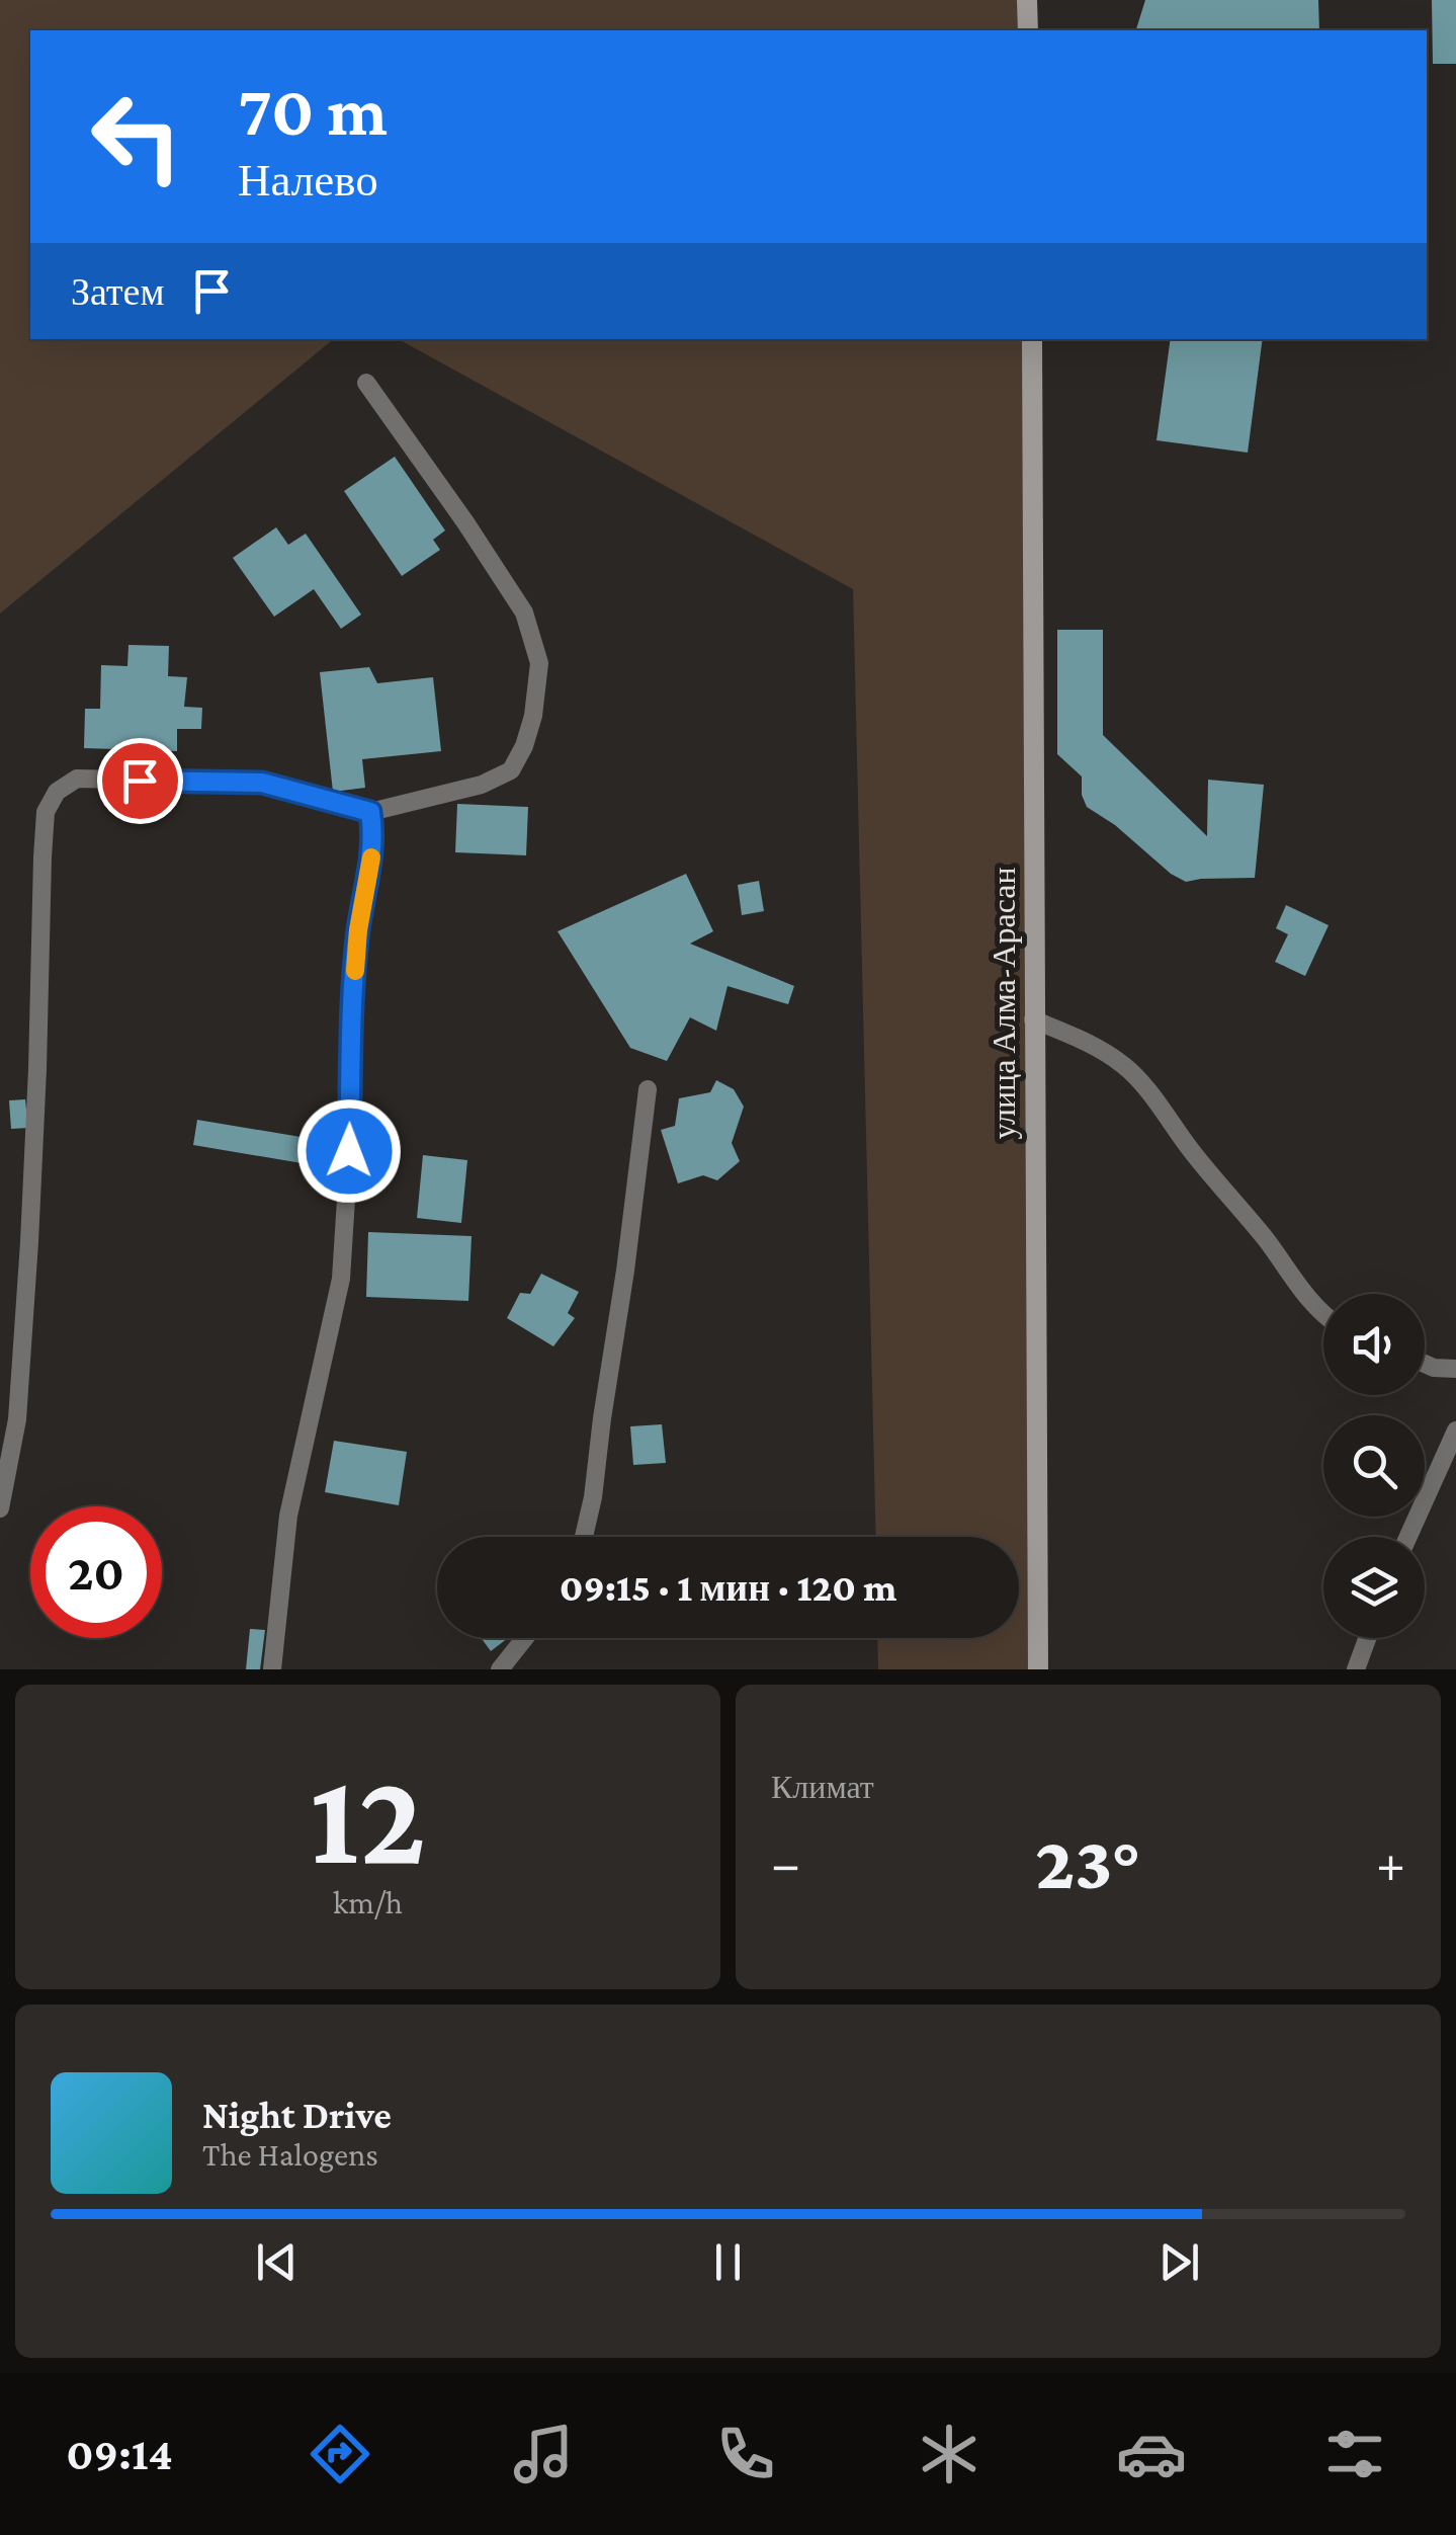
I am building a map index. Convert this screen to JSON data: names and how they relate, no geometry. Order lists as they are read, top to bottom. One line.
{"streets":{"main road":["улица Алма-Арасан"]},"page":{"turn":["70 m","Налево"],"then":"Затем","limit":"20","trip":"09:15 · 1 мин · 120 m","tile":[["12","km/h"],"Климат"],"heat":["−","23°","+"],"song":["Night Drive","The Halogens"],"tabs":"09:14"}}
